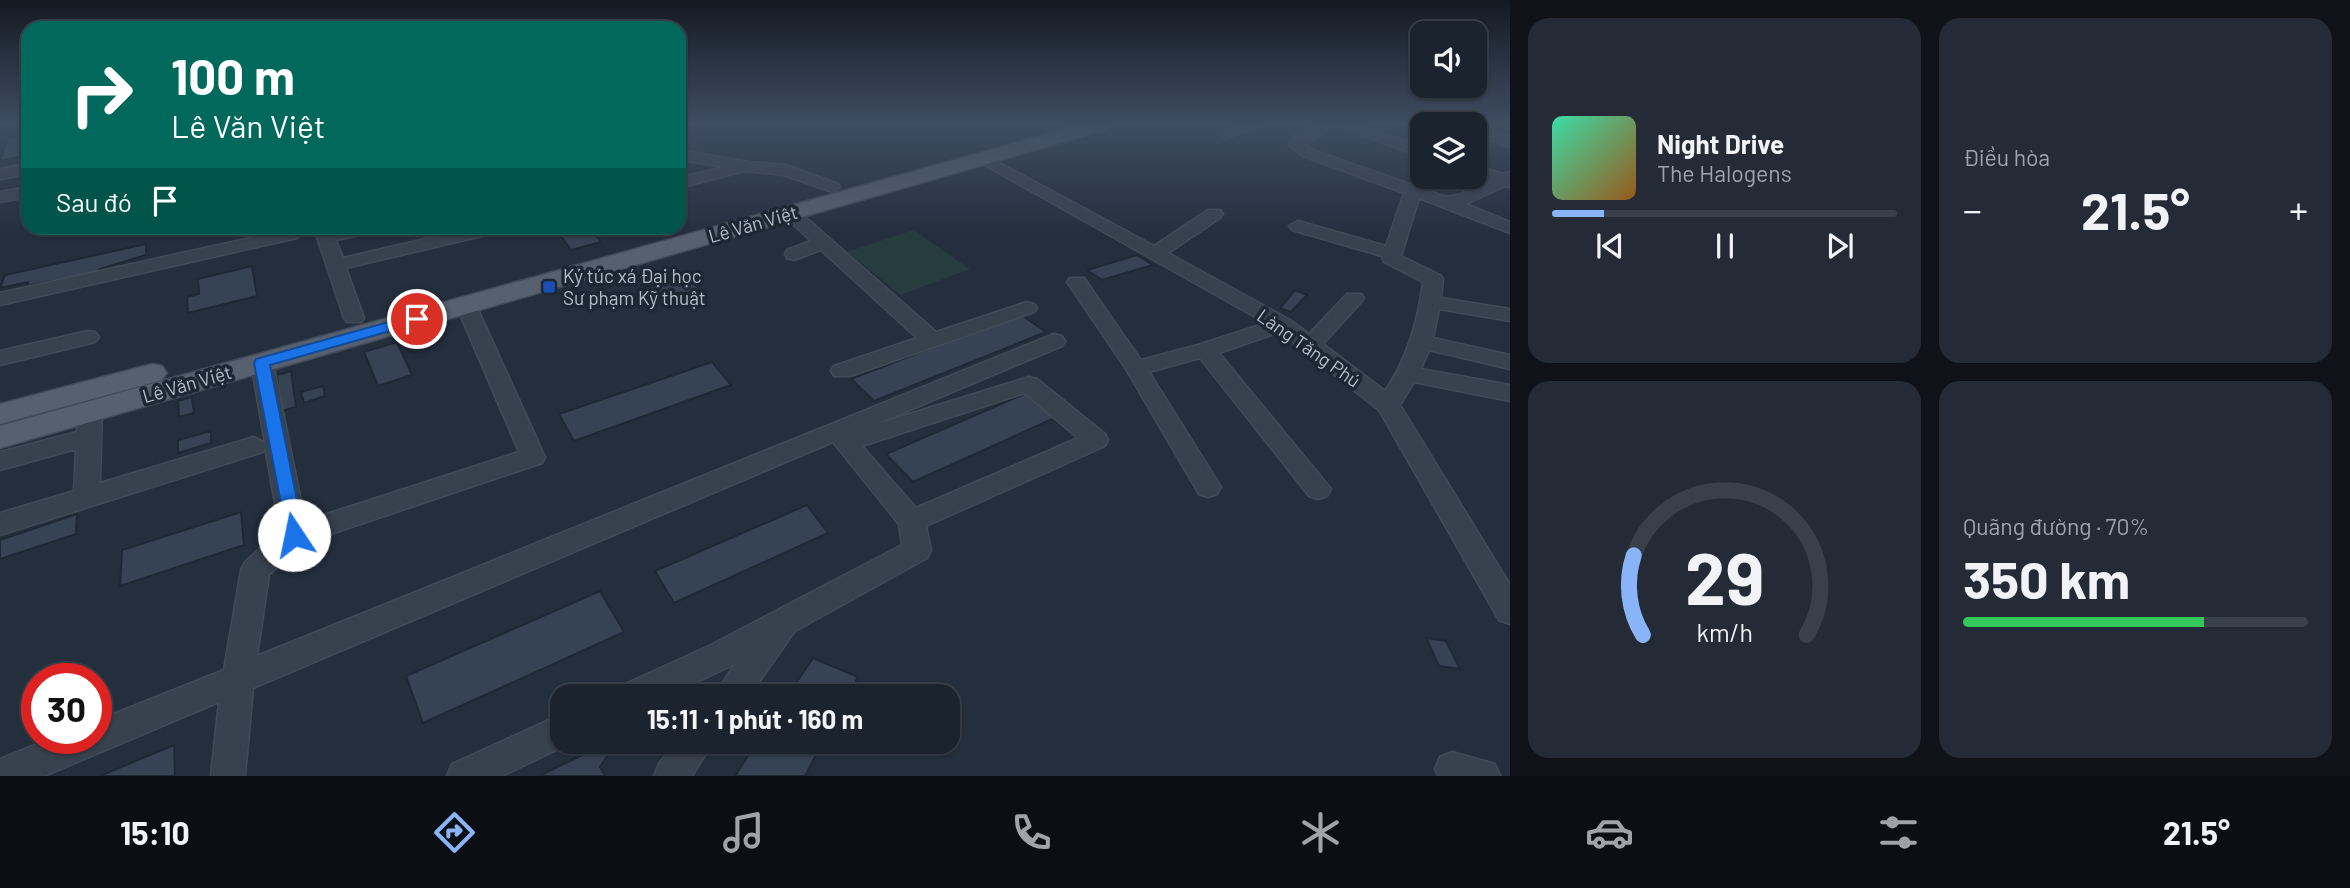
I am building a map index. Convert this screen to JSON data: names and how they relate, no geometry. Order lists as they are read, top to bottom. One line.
{"streets":{"main road":["Lê Văn Việt"],"street":["Làng Tăng Phú"]},"places":{"transit":["Ký túc xá Đại học Sư phạm Kỹ thuật"]},"page":{"tile":["Điều hòa",["Quãng đường · 70%","350 km"]],"turn":["100 m","Lê Văn Việt"],"song":["Night Drive","The Halogens"],"then":"Sau đó","heat":["−","21.5°","+"],"limit":"30","trip":"15:11 · 1 phút · 160 m","tabs":["15:10","21.5°"],"gauge":["29","km/h"]}}
